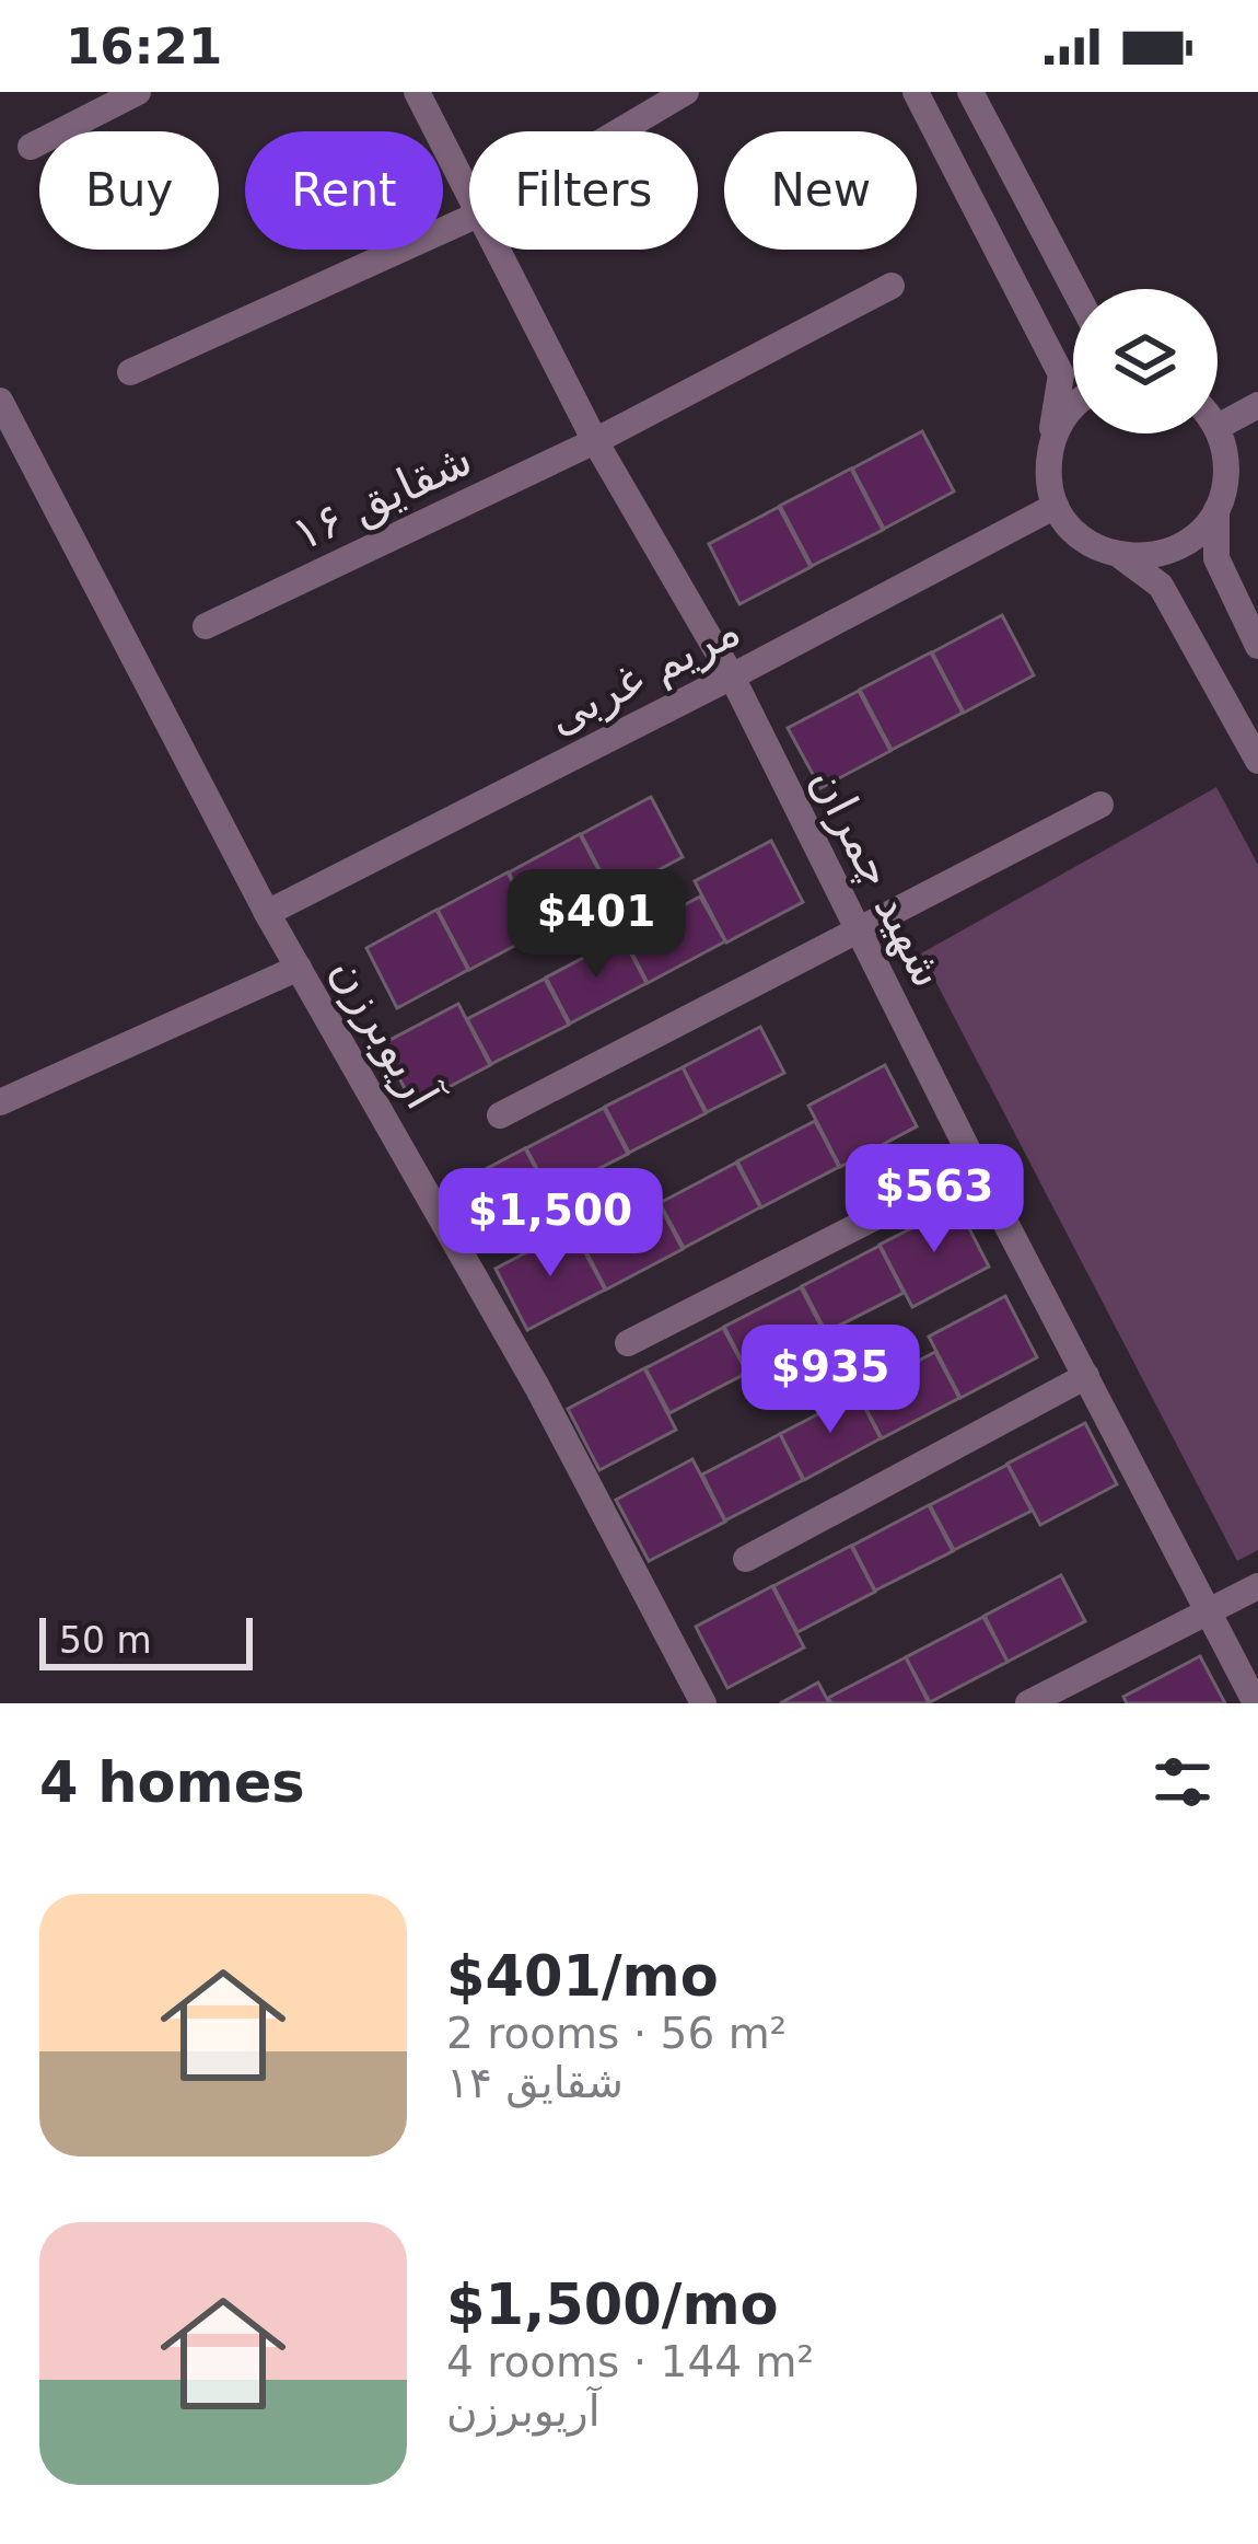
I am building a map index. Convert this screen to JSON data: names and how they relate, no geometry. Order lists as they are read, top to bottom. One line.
{"streets":{"street":["شقایق ۱۶","مریم غربی","شهید چمران","آریوبرزن"]},"crossings":[["شقایق ۱۶","شهید چمران"],["مریم غربی","شهید چمران"],["مریم غربی","آریوبرزن"]],"scale_bar":"50 m","page":{"status":"16:21","chip":["Buy","Rent","Filters","New"],"price":["$401","$563","$1,500","$935"],"scale":"50 m","heading":"4 homes","list":[{"name":"$401/mo","note":"2 rooms · 56 m² · شقایق ۱۴"},{"name":"$1,500/mo","note":"4 rooms · 144 m² · آریوبرزن"}]}}
